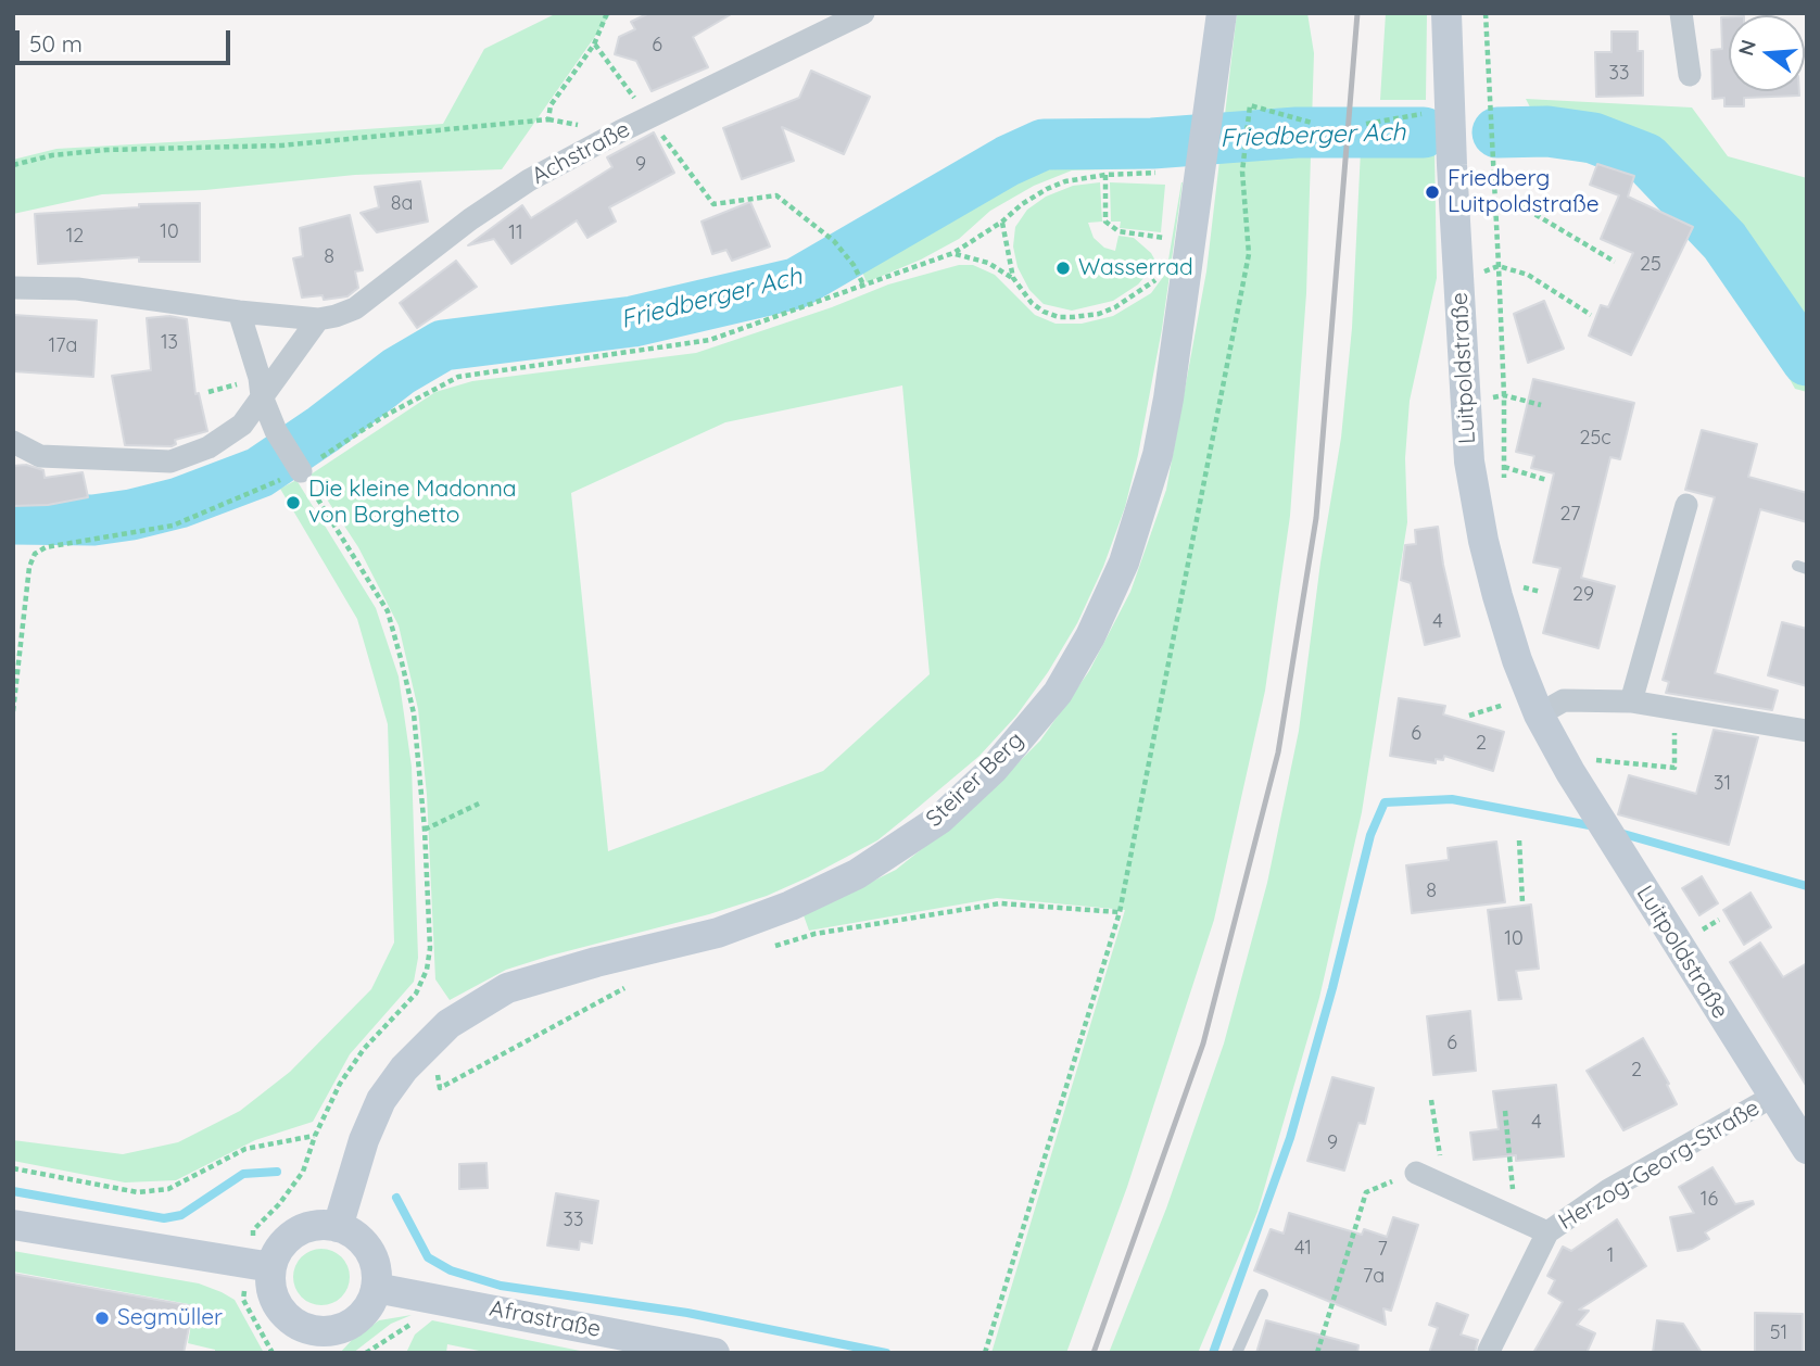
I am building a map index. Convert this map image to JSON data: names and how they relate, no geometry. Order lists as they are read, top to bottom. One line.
{"streets":{"street":["Achstraße","Luitpoldstraße","Steirer Berg","Herzog-Georg-Straße","Afrastraße"]},"crossings":[["Luitpoldstraße","Herzog-Georg-Straße"],["Steirer Berg","Afrastraße"]],"water":["Friedberger Ach"],"places":["Friedberg Luitpoldstraße","Wasserrad","Die kleine Madonna von Borghetto","Segmüller"],"house_numbers":["6","33","9","8a","10","11","12","8","25","13","17a","25c","27","29","4","6","2","31","8","10","6","2","4","9","16","33","41","7","1","7a","51"],"scale_bar":"50 m","north":"left"}
